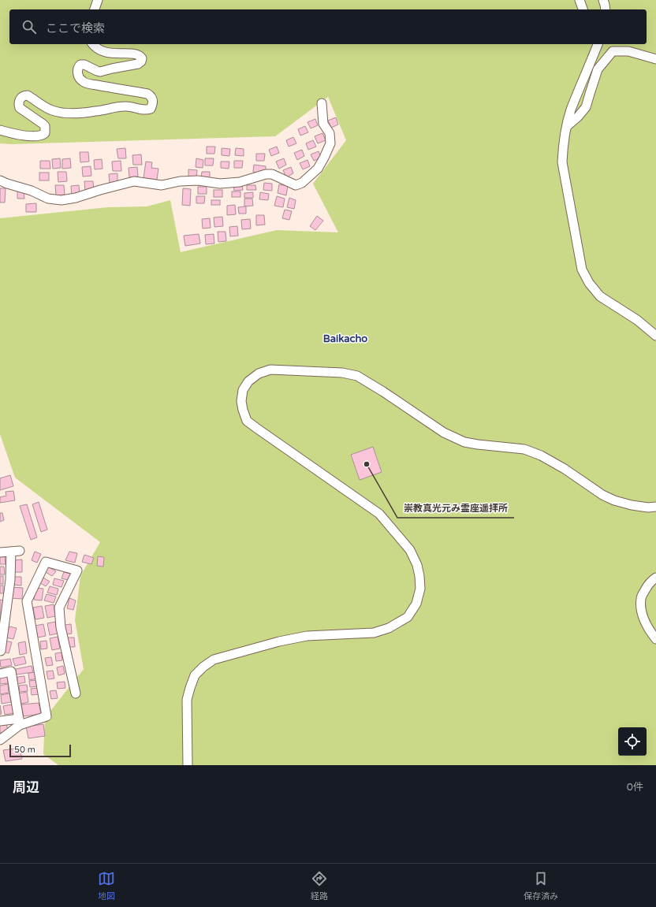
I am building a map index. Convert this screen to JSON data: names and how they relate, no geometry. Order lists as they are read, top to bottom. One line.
{"districts":["Baikacho"],"places":["崇教真光元み霊座遥拝所"],"scale_bar":"50 m","page":{"search":"ここで検索","scale":"50 m","heading":["周辺","0件"],"nav":["地図","経路","保存済み"]}}
